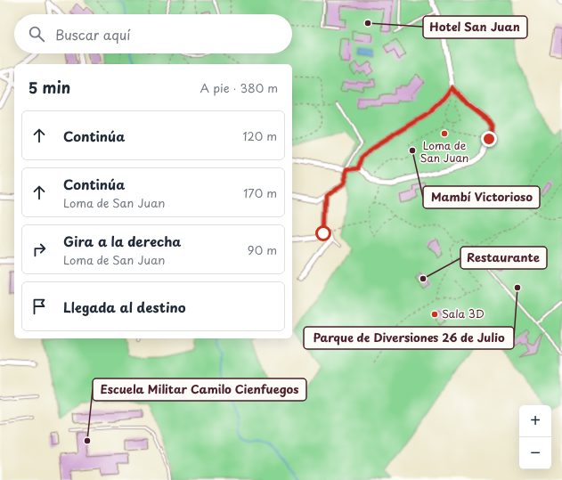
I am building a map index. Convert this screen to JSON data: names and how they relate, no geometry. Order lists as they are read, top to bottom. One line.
{"places":["Hotel San Juan","Loma de San Juan","Mambí Victorioso","Restaurante","Parque de Diversiones 26 de Julio","Sala 3D","Escuela Militar Camilo Cienfuegos"],"page":{"search":"Buscar aquí","heading":["5 min","A pie · 380 m"],"list":[["Continúa","120 m"],["Continúa","Loma de San Juan","170 m"],["Gira a la derecha","Loma de San Juan","90 m"],"Llegada al destino"],"map_buttons":["+","−"]}}
